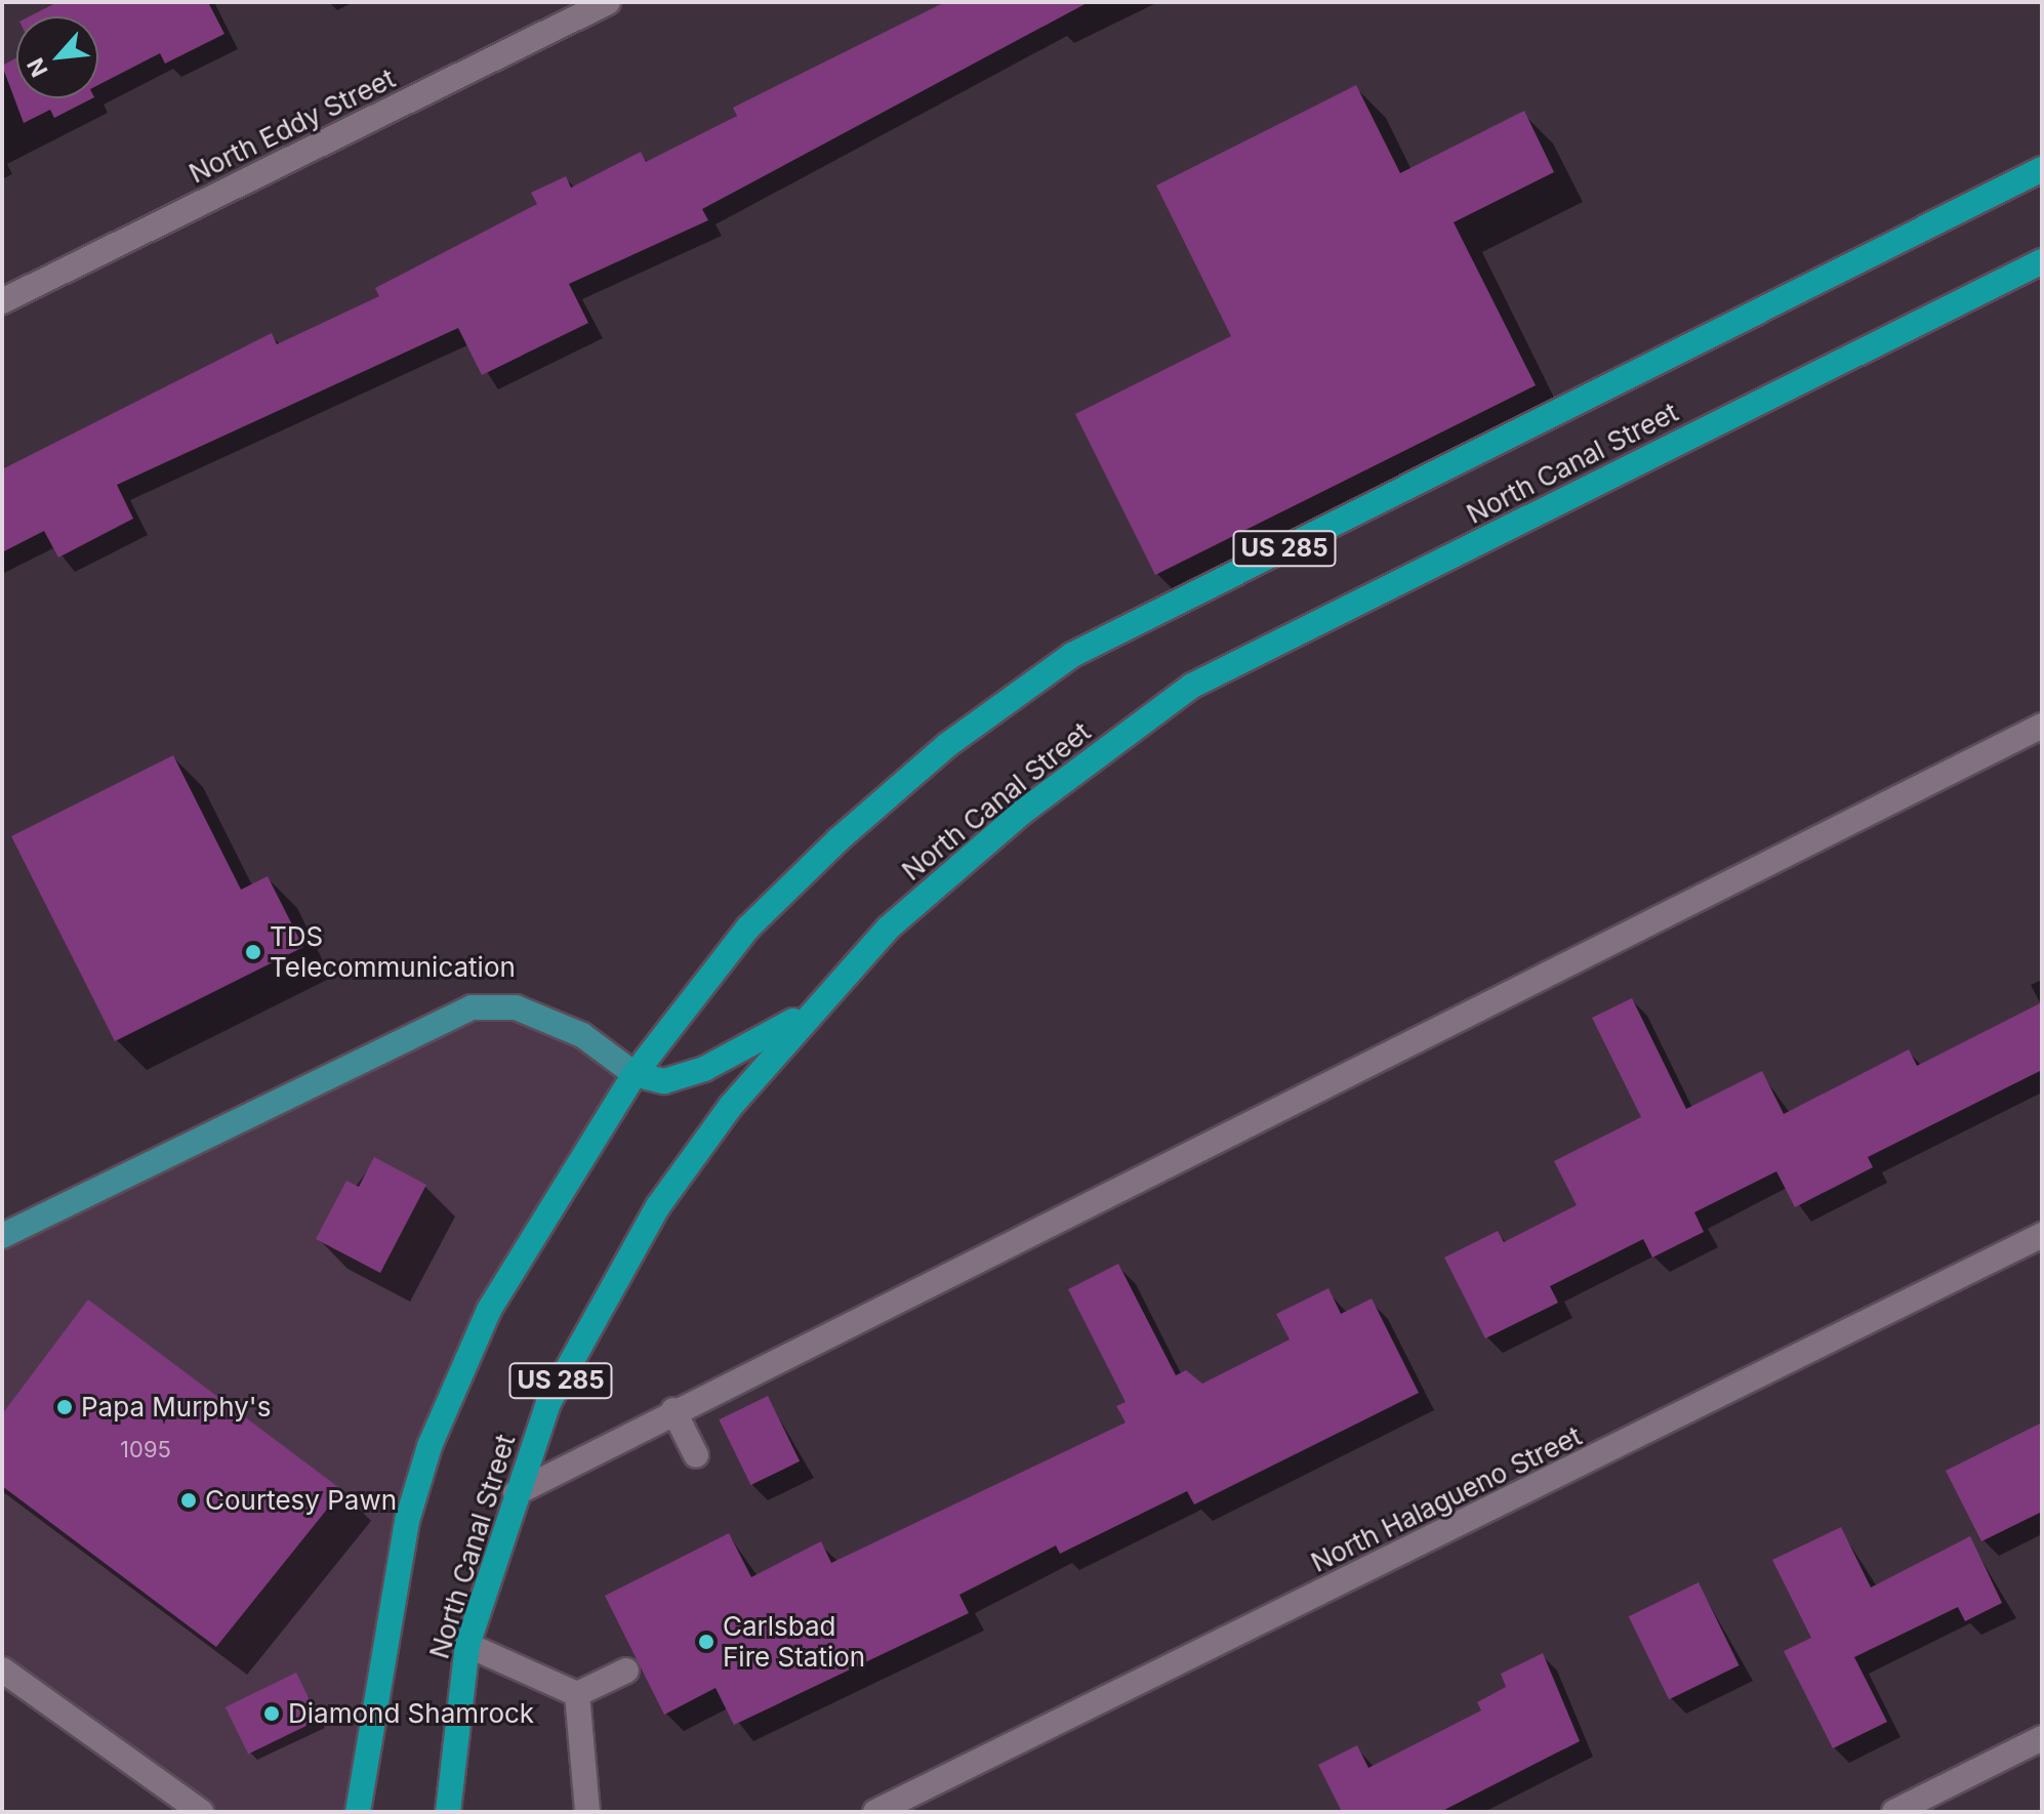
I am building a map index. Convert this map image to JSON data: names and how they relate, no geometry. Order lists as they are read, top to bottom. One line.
{"streets":{"highway":["North Canal Street","US 285"],"street":["North Eddy Street","North Halagueno Street"]},"places":["TDS Telecommunication","Papa Murphy's","Courtesy Pawn","Carlsbad Fire Station","Diamond Shamrock"],"house_numbers":["1095"],"north":"bottom left"}
